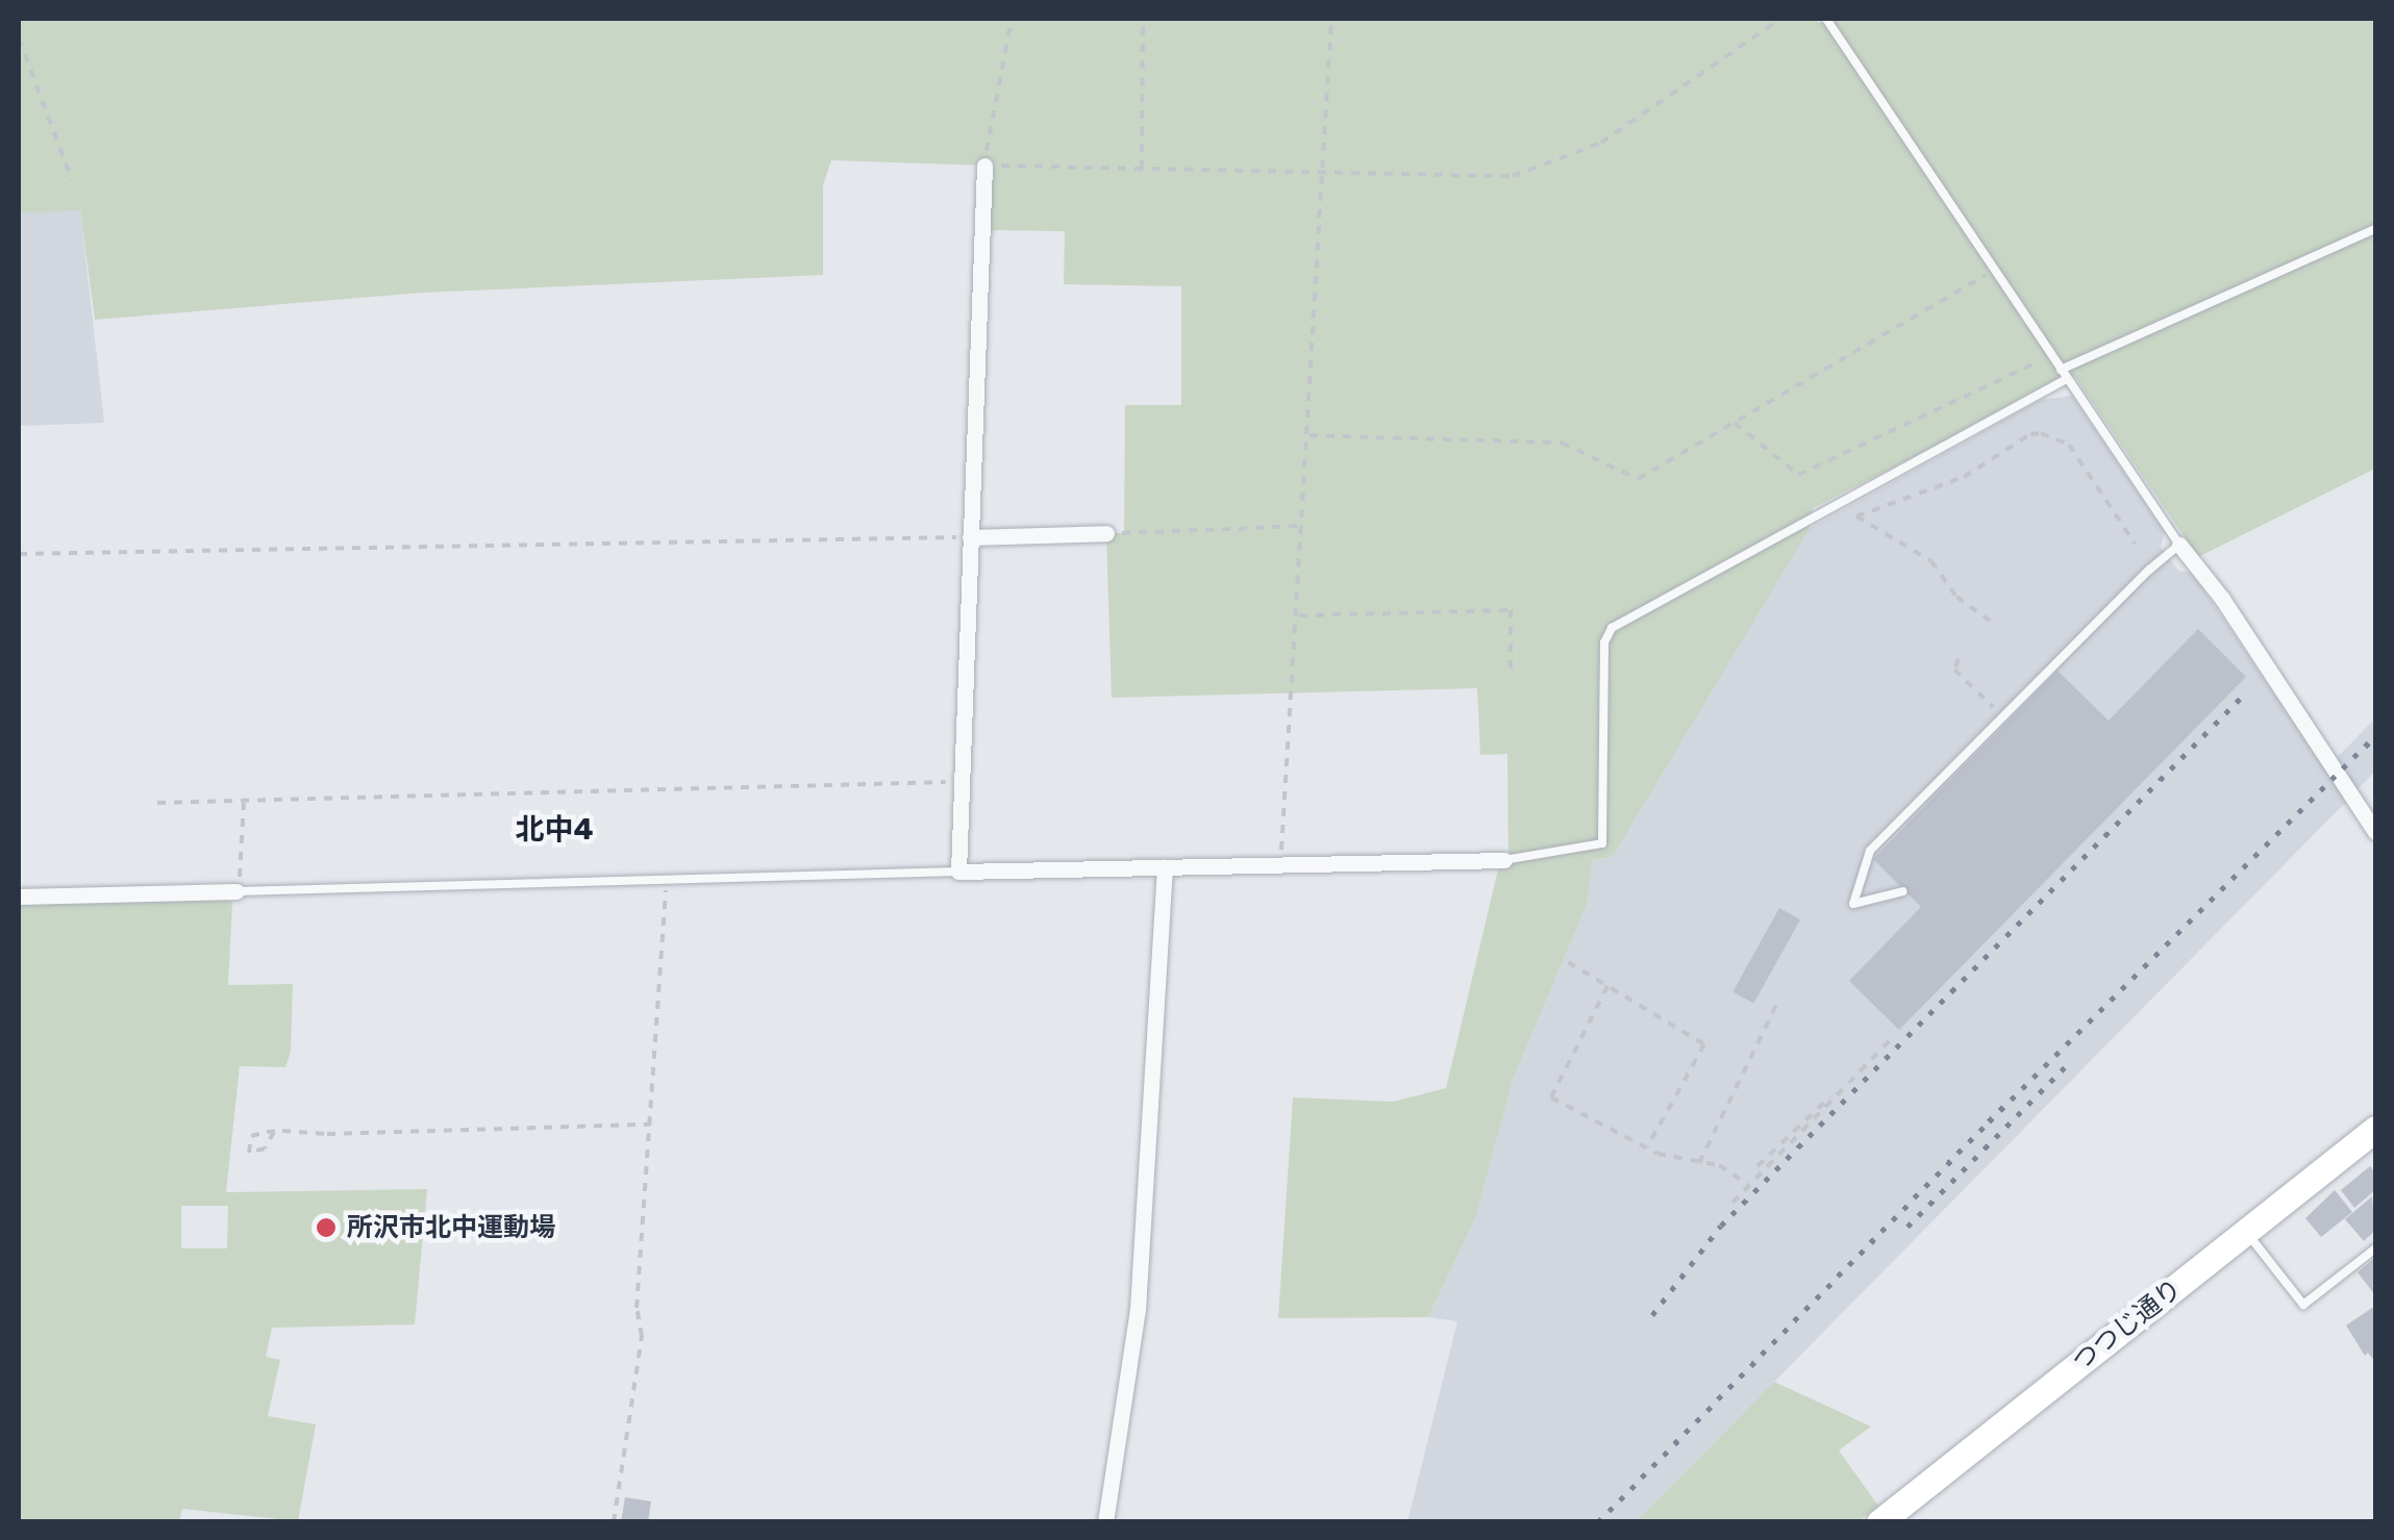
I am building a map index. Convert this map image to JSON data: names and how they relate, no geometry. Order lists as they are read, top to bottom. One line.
{"streets":{"main road":["つつじ通り"]},"districts":["北中4"],"places":["所沢市北中運動場"]}
